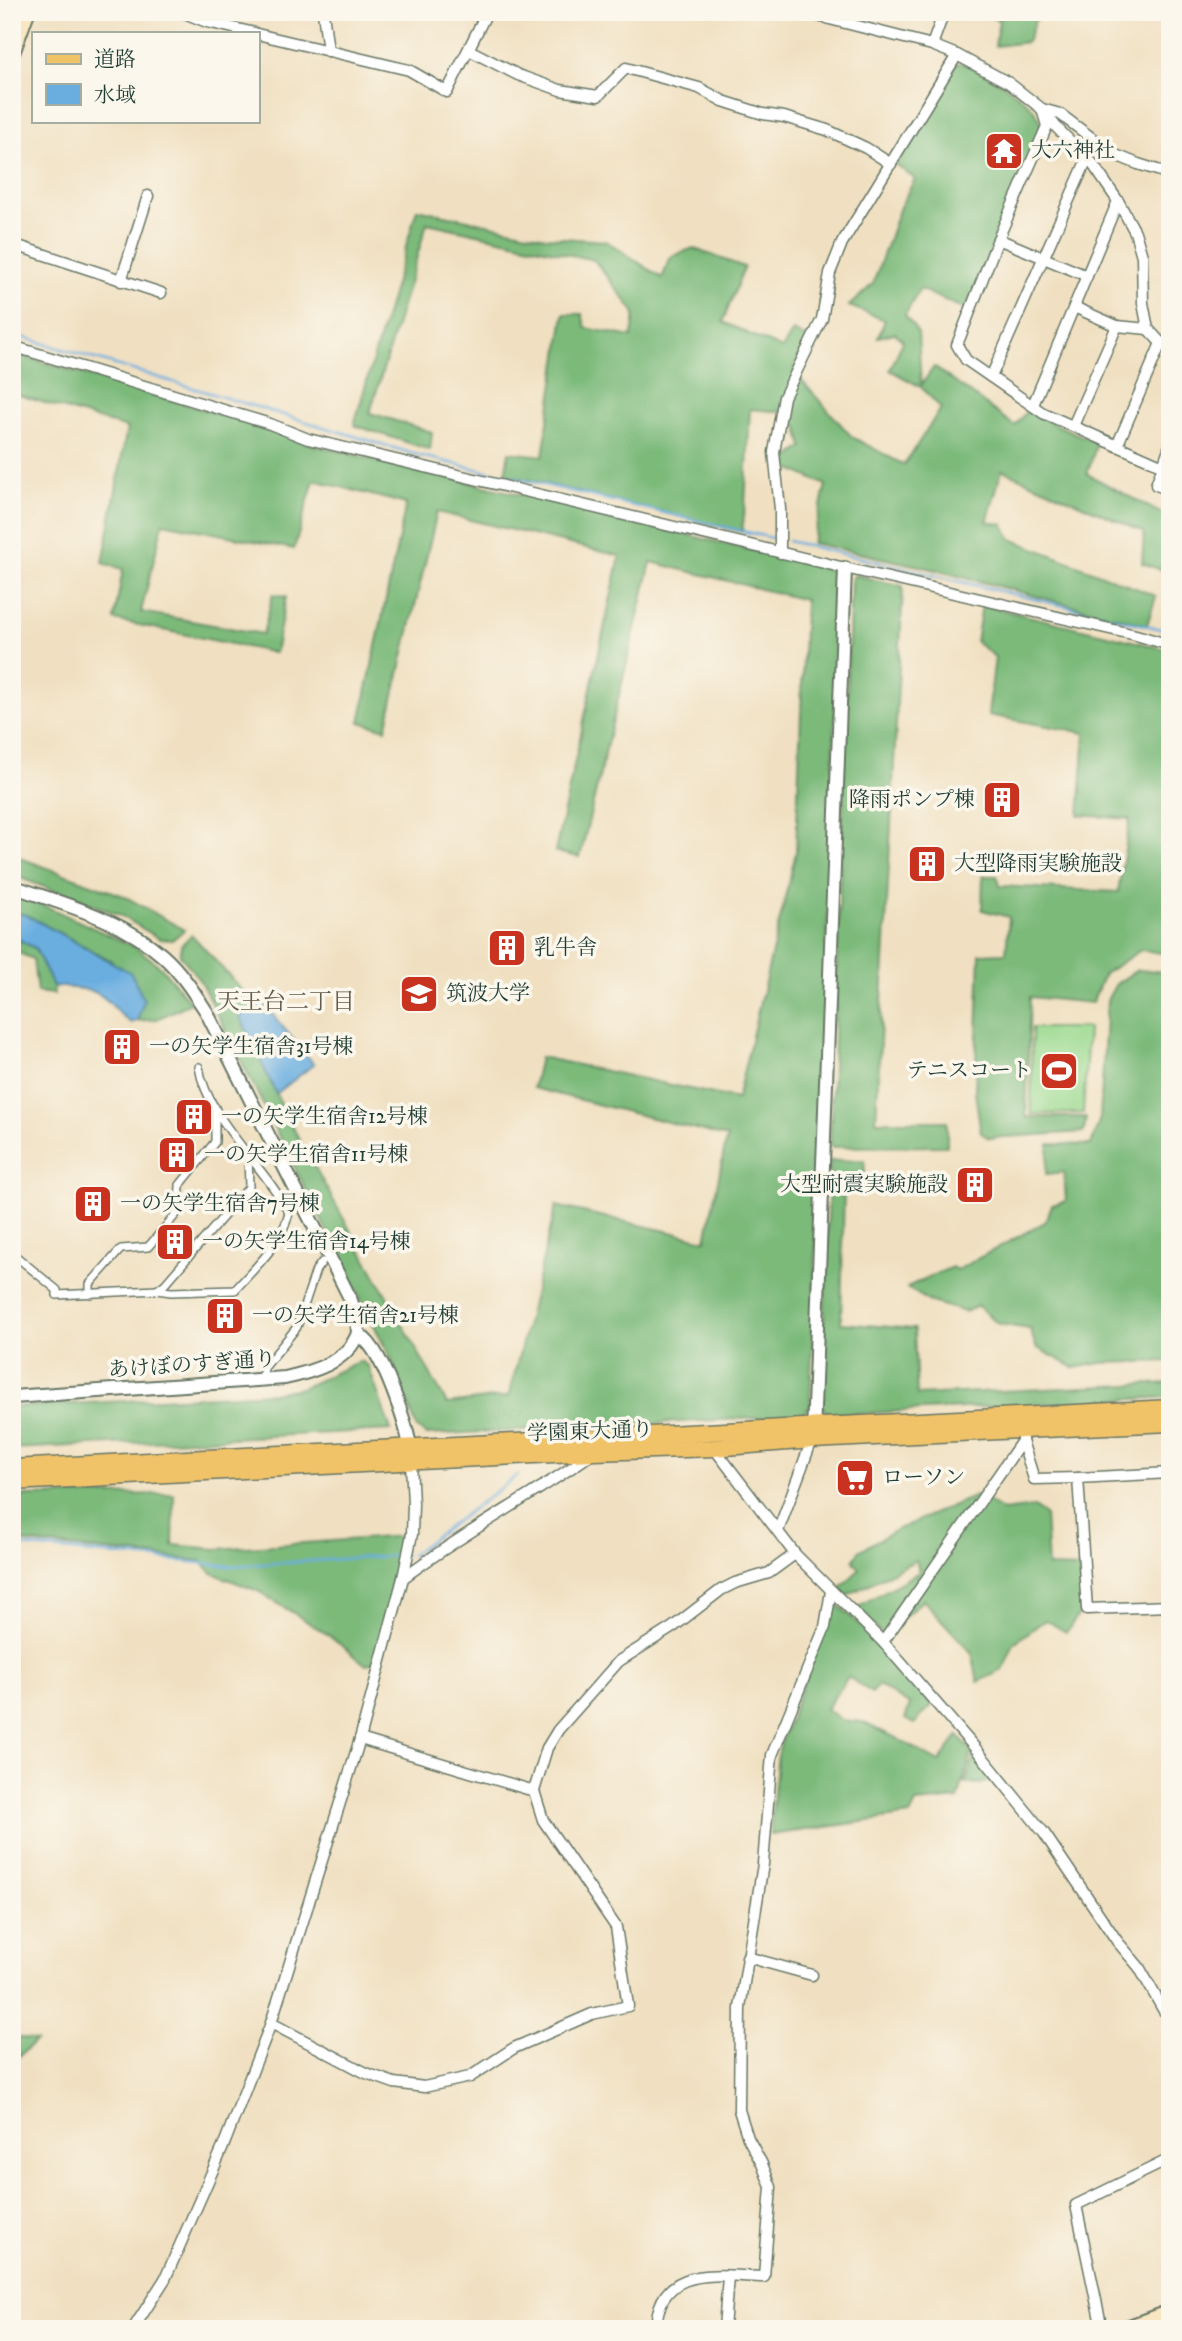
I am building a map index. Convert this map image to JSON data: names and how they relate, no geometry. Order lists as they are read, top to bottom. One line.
{"streets":{"main road":["学園東大通り"],"street":["あけぼのすぎ通り"]},"districts":["天王台二丁目"],"places":{"temple":["大六神社"],"building":["降雨ポンプ棟","大型降雨実験施設","乳牛舎","一の矢学生宿舎31号棟","一の矢学生宿舎12号棟","一の矢学生宿舎11号棟","大型耐震実験施設","一の矢学生宿舎7号棟","一の矢学生宿舎14号棟","一の矢学生宿舎21号棟"],"school or university":["筑波大学"],"sports":["テニスコート"],"supermarket":["ローソン"]},"legend":["道路","水域"]}
